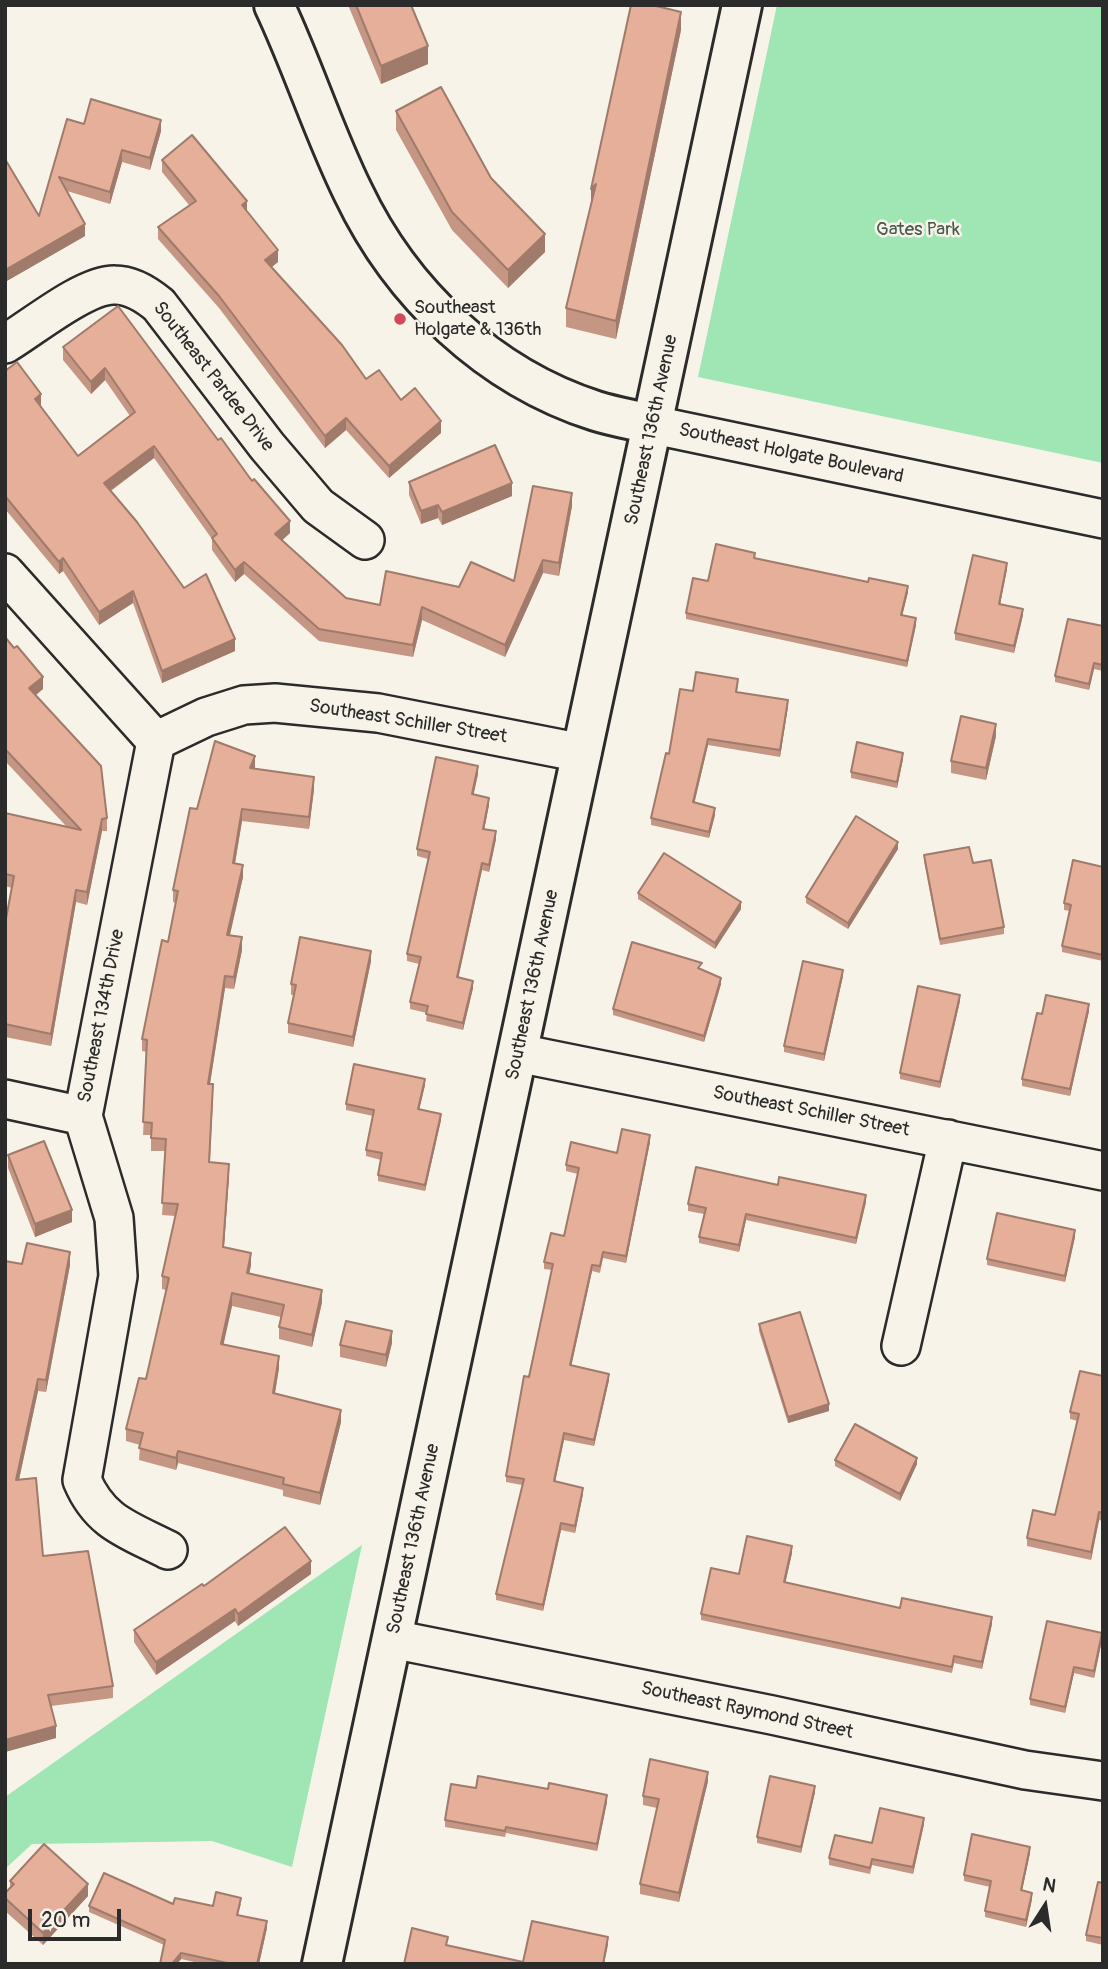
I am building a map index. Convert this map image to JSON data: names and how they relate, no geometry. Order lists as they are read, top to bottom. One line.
{"streets":{"street":["Southeast Pardee Drive","Southeast 136th Avenue","Southeast Holgate Boulevard","Southeast Schiller Street","Southeast 134th Drive","Southeast Raymond Street"]},"crossings":[["Southeast 136th Avenue","Southeast Holgate Boulevard"],["Southeast 136th Avenue","Southeast Schiller Street"],["Southeast 136th Avenue","Southeast Raymond Street"],["Southeast Schiller Street","Southeast 134th Drive"]],"parks":["Gates Park"],"places":["Southeast Holgate & 136th"],"scale_bar":"20 m","north":"top"}
